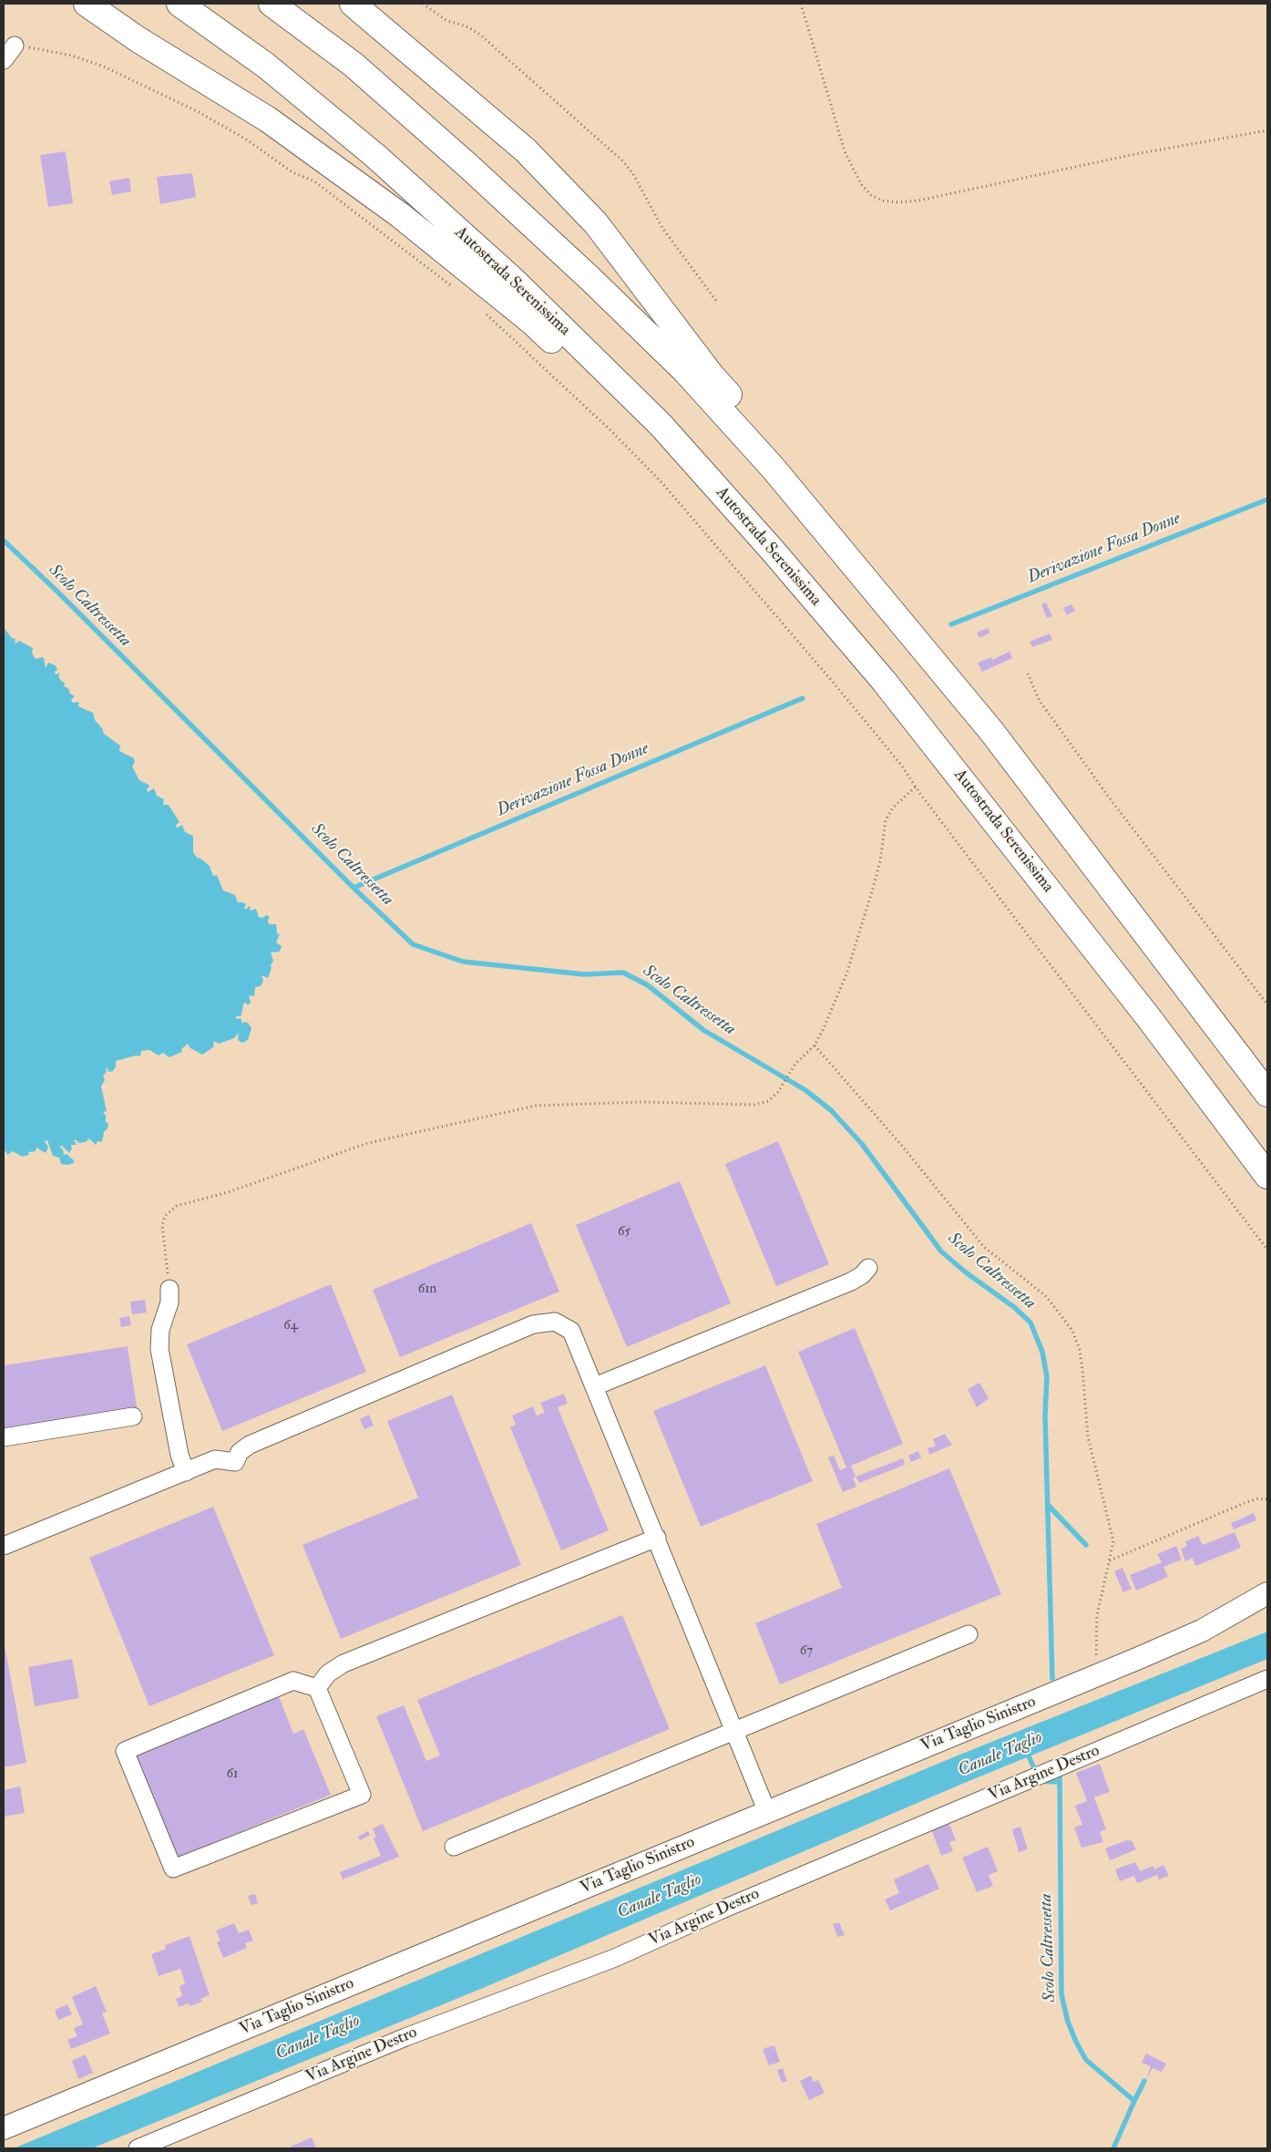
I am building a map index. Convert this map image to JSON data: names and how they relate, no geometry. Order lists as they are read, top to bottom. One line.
{"streets":{"highway":["Autostrada Serenissima"],"main road":["Via Taglio Sinistro"],"street":["Via Argine Destro"]},"water":["Derivazione Fossa Donne","Scolo Caltressetta","Canale Taglio"],"house_numbers":["65","61n","64","67","61"]}
